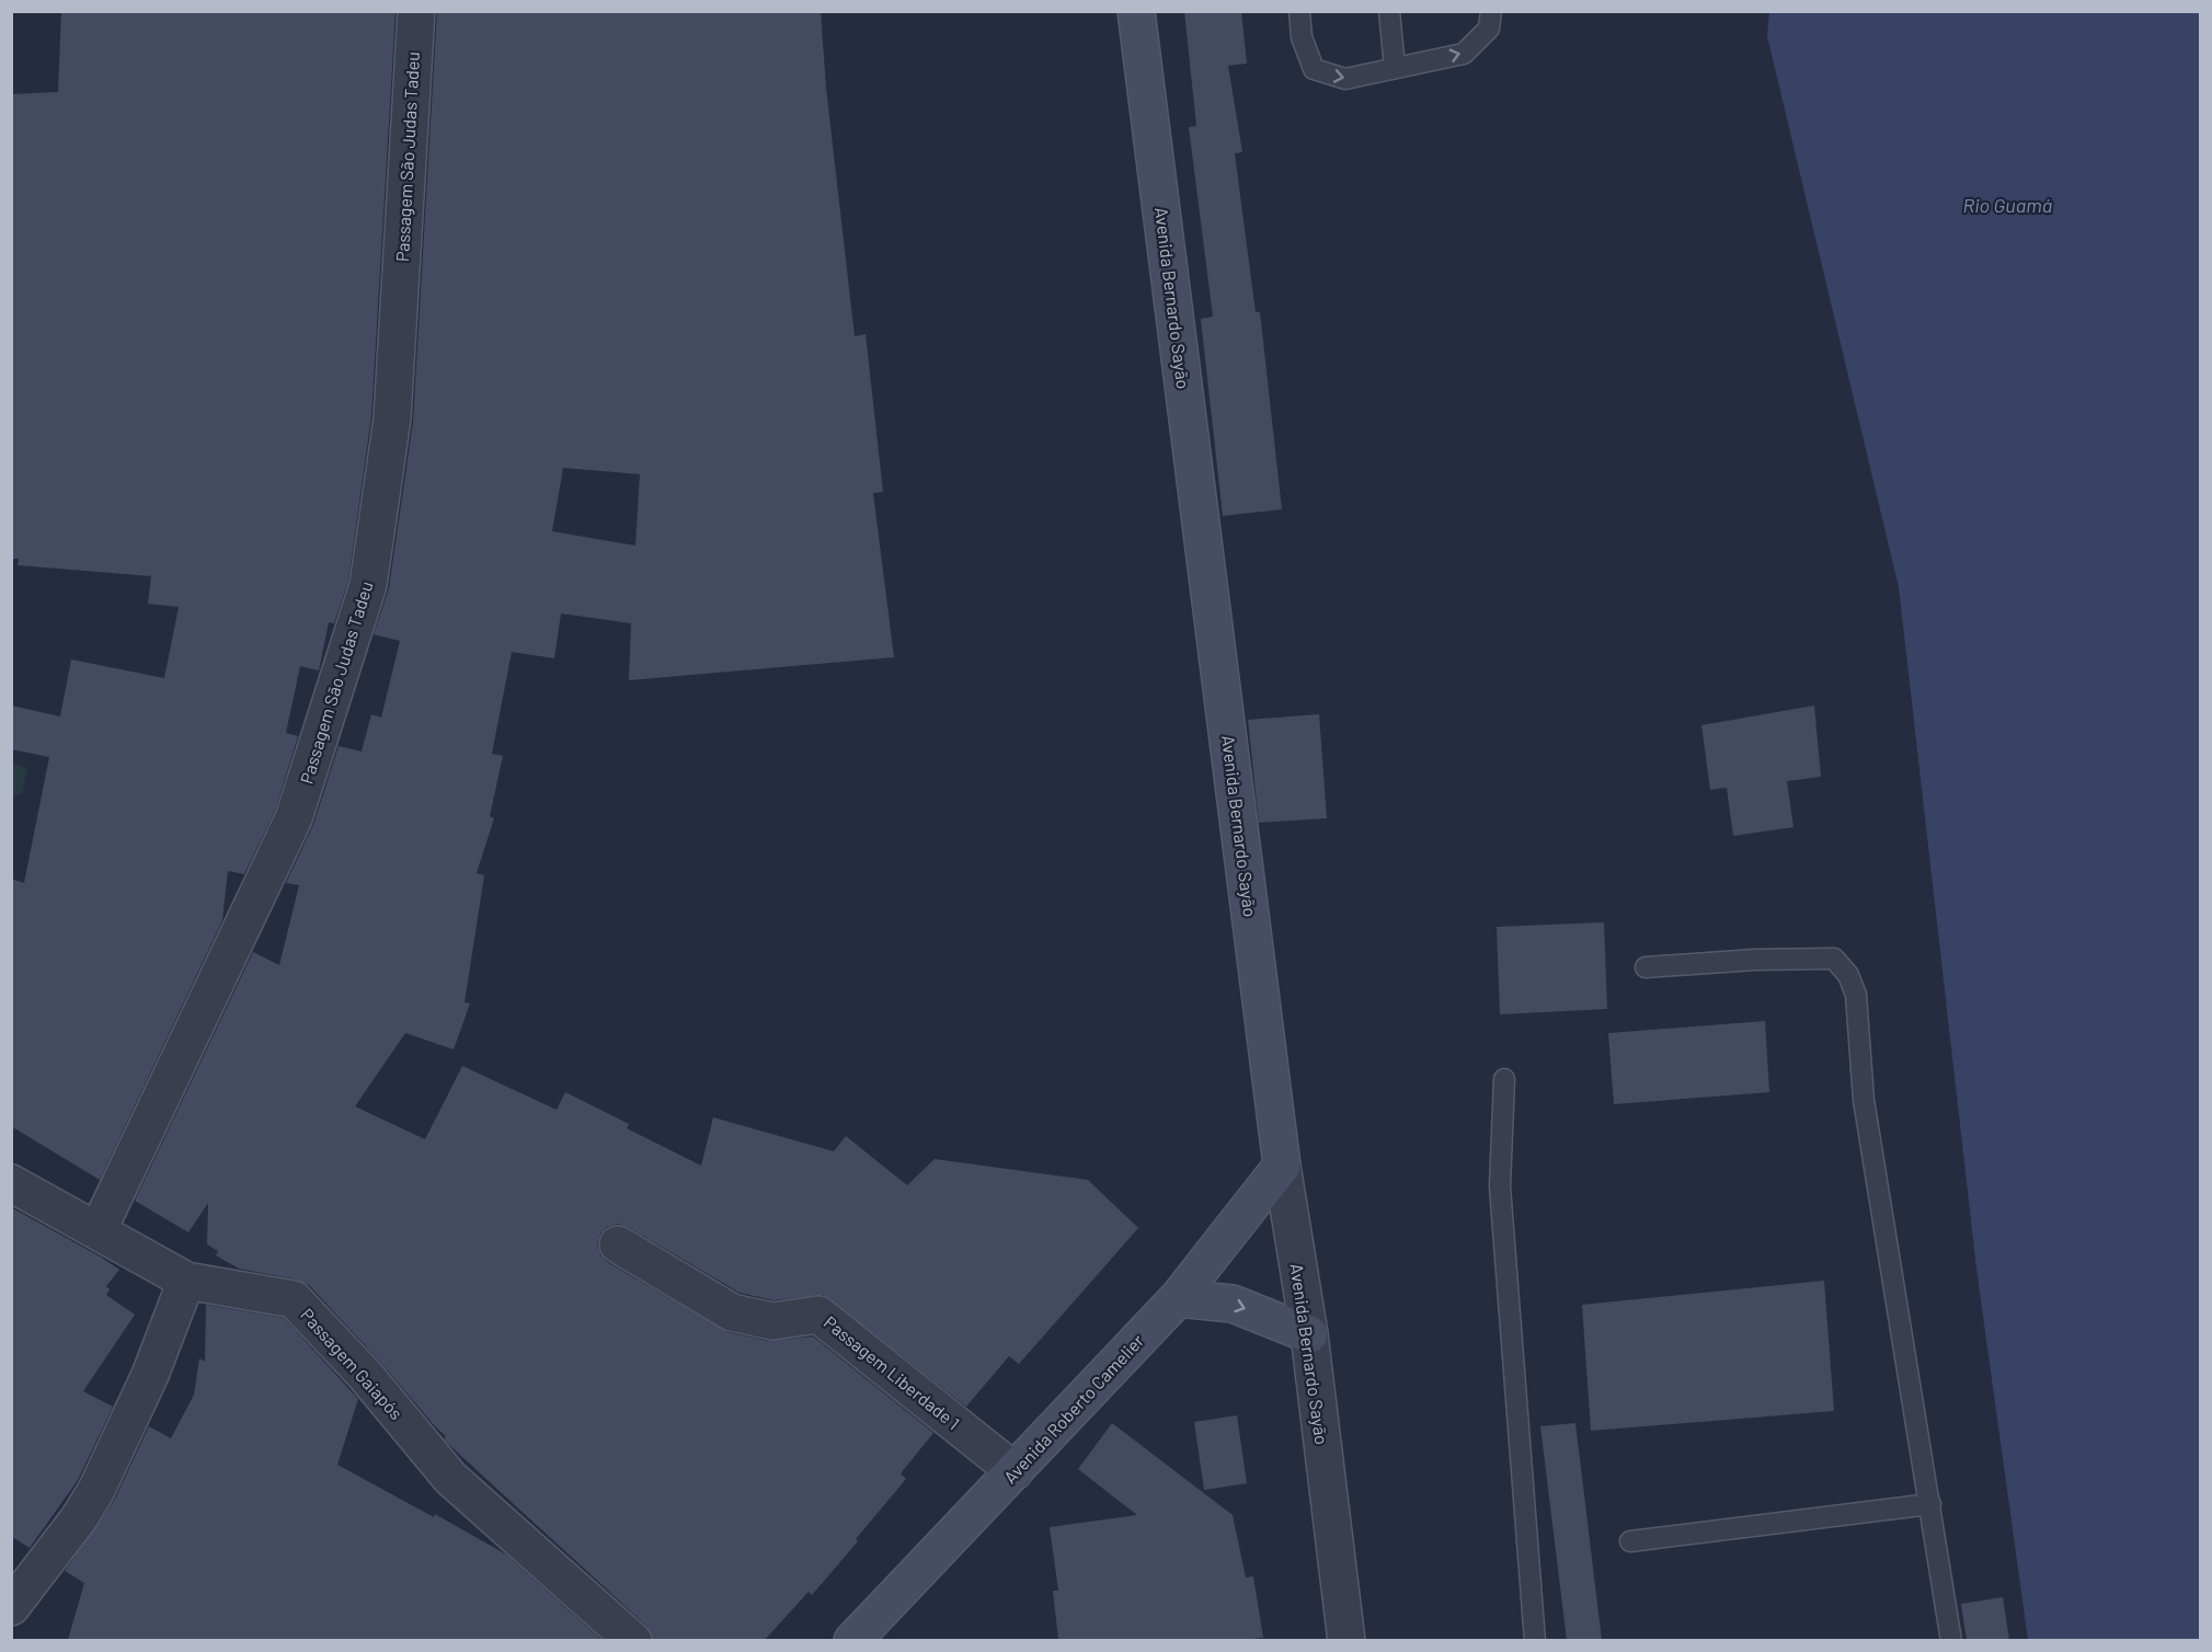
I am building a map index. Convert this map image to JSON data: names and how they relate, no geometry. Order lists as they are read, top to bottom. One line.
{"streets":{"main road":["Avenida Bernardo Sayão","Avenida Roberto Camelier"],"street":["Passagem São Judas Tadeu","Passagem Gaiapós","Passagem Liberdade 1"]},"crossings":[["Passagem São Judas Tadeu","Passagem Gaiapós"],["Avenida Bernardo Sayão","Avenida Roberto Camelier"],["Passagem Liberdade 1","Avenida Roberto Camelier"]],"water":["Rio Guamá"]}
